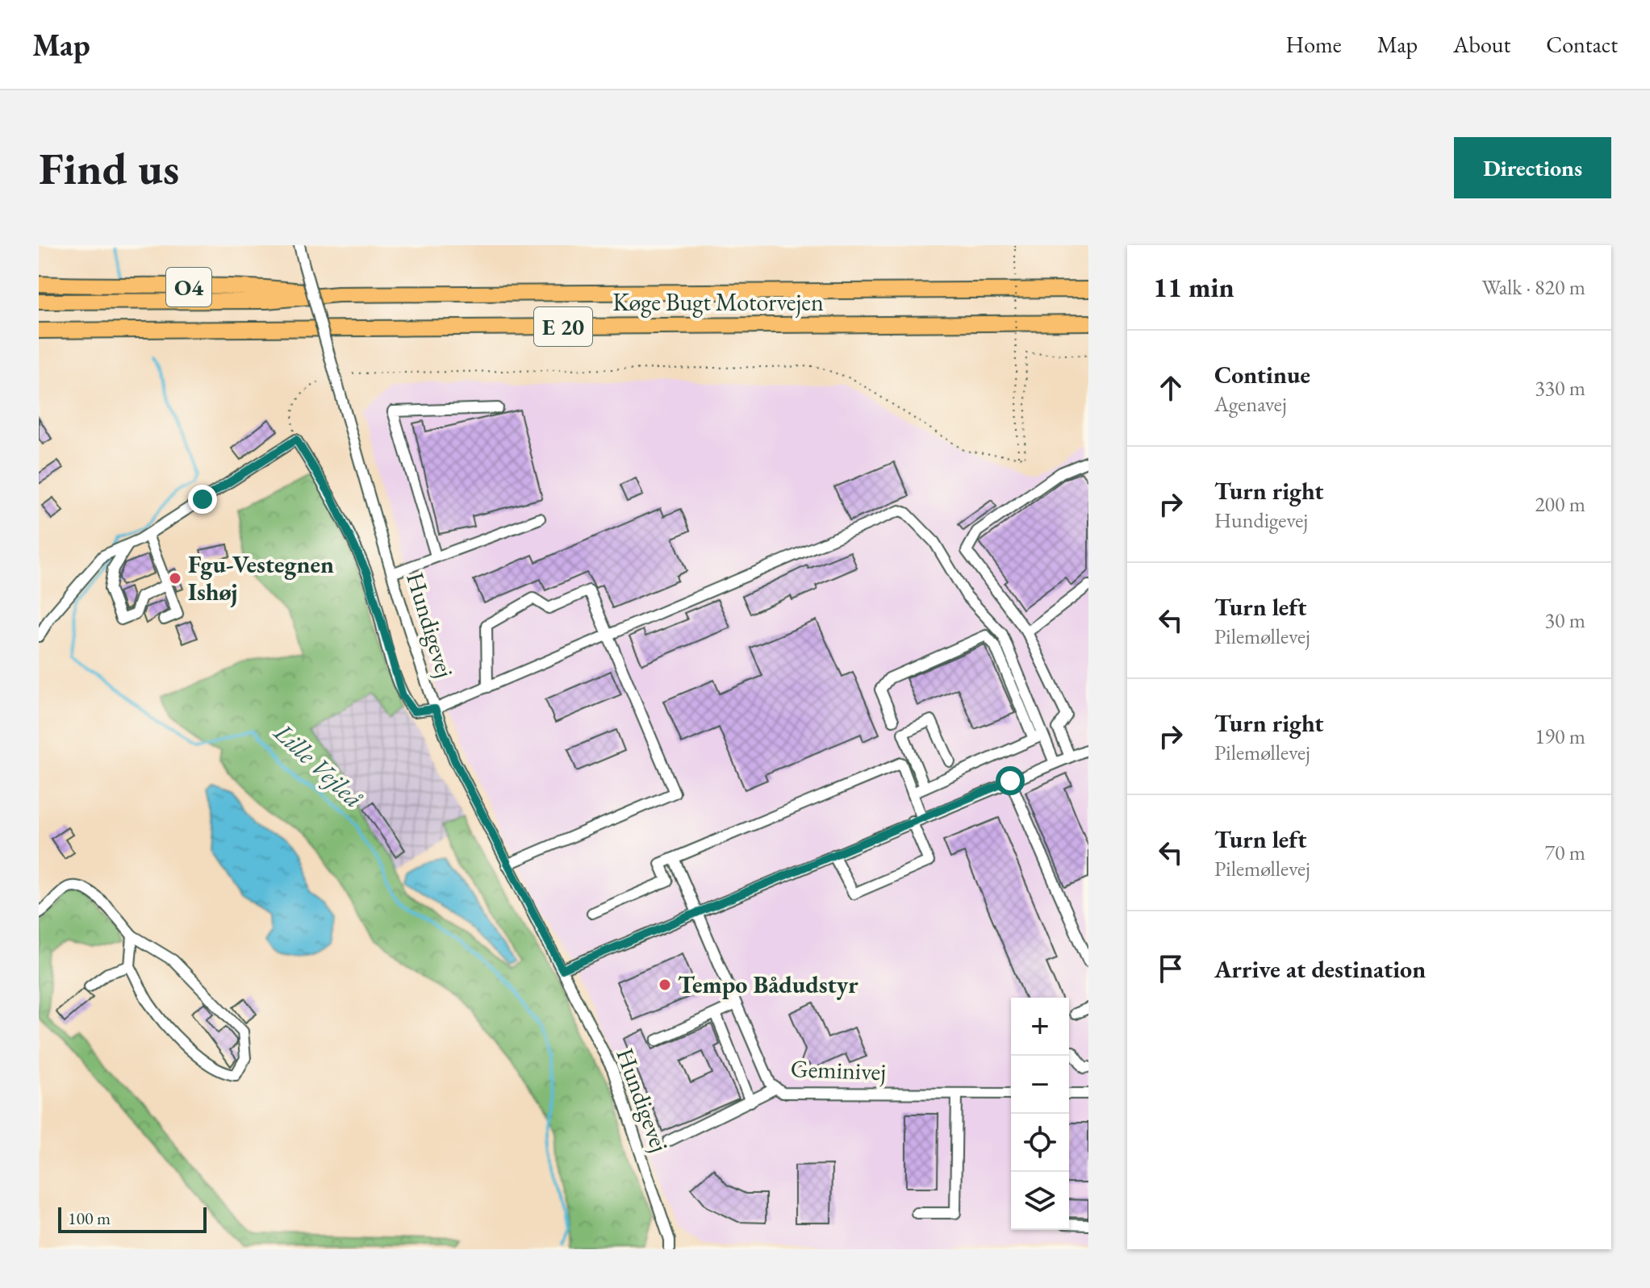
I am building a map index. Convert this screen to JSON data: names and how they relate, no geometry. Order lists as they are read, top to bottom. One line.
{"streets":{"highway":["O4","Køge Bugt Motorvejen","E 20"],"street":["Hundigevej","Geminivej"]},"crossings":[["O4","Køge Bugt Motorvejen"]],"water":["Lille Vejleå"],"places":["Fgu-Vestegnen Ishøj","Tempo Bådudstyr"],"scale_bar":"100 m","page":{"header":"Map","nav":["Home","Map","About","Contact"],"buttons":"Directions","title":"Find us","heading":["11 min","Walk · 820 m"],"list":[["Continue","Agenavej","330 m"],["Turn right","Hundigevej","200 m"],["Turn left","Pilemøllevej","30 m"],["Turn right","Pilemøllevej","190 m"],["Turn left","Pilemøllevej","70 m"],"Arrive at destination"],"map_buttons":["+","−"],"scale":"100 m"}}
